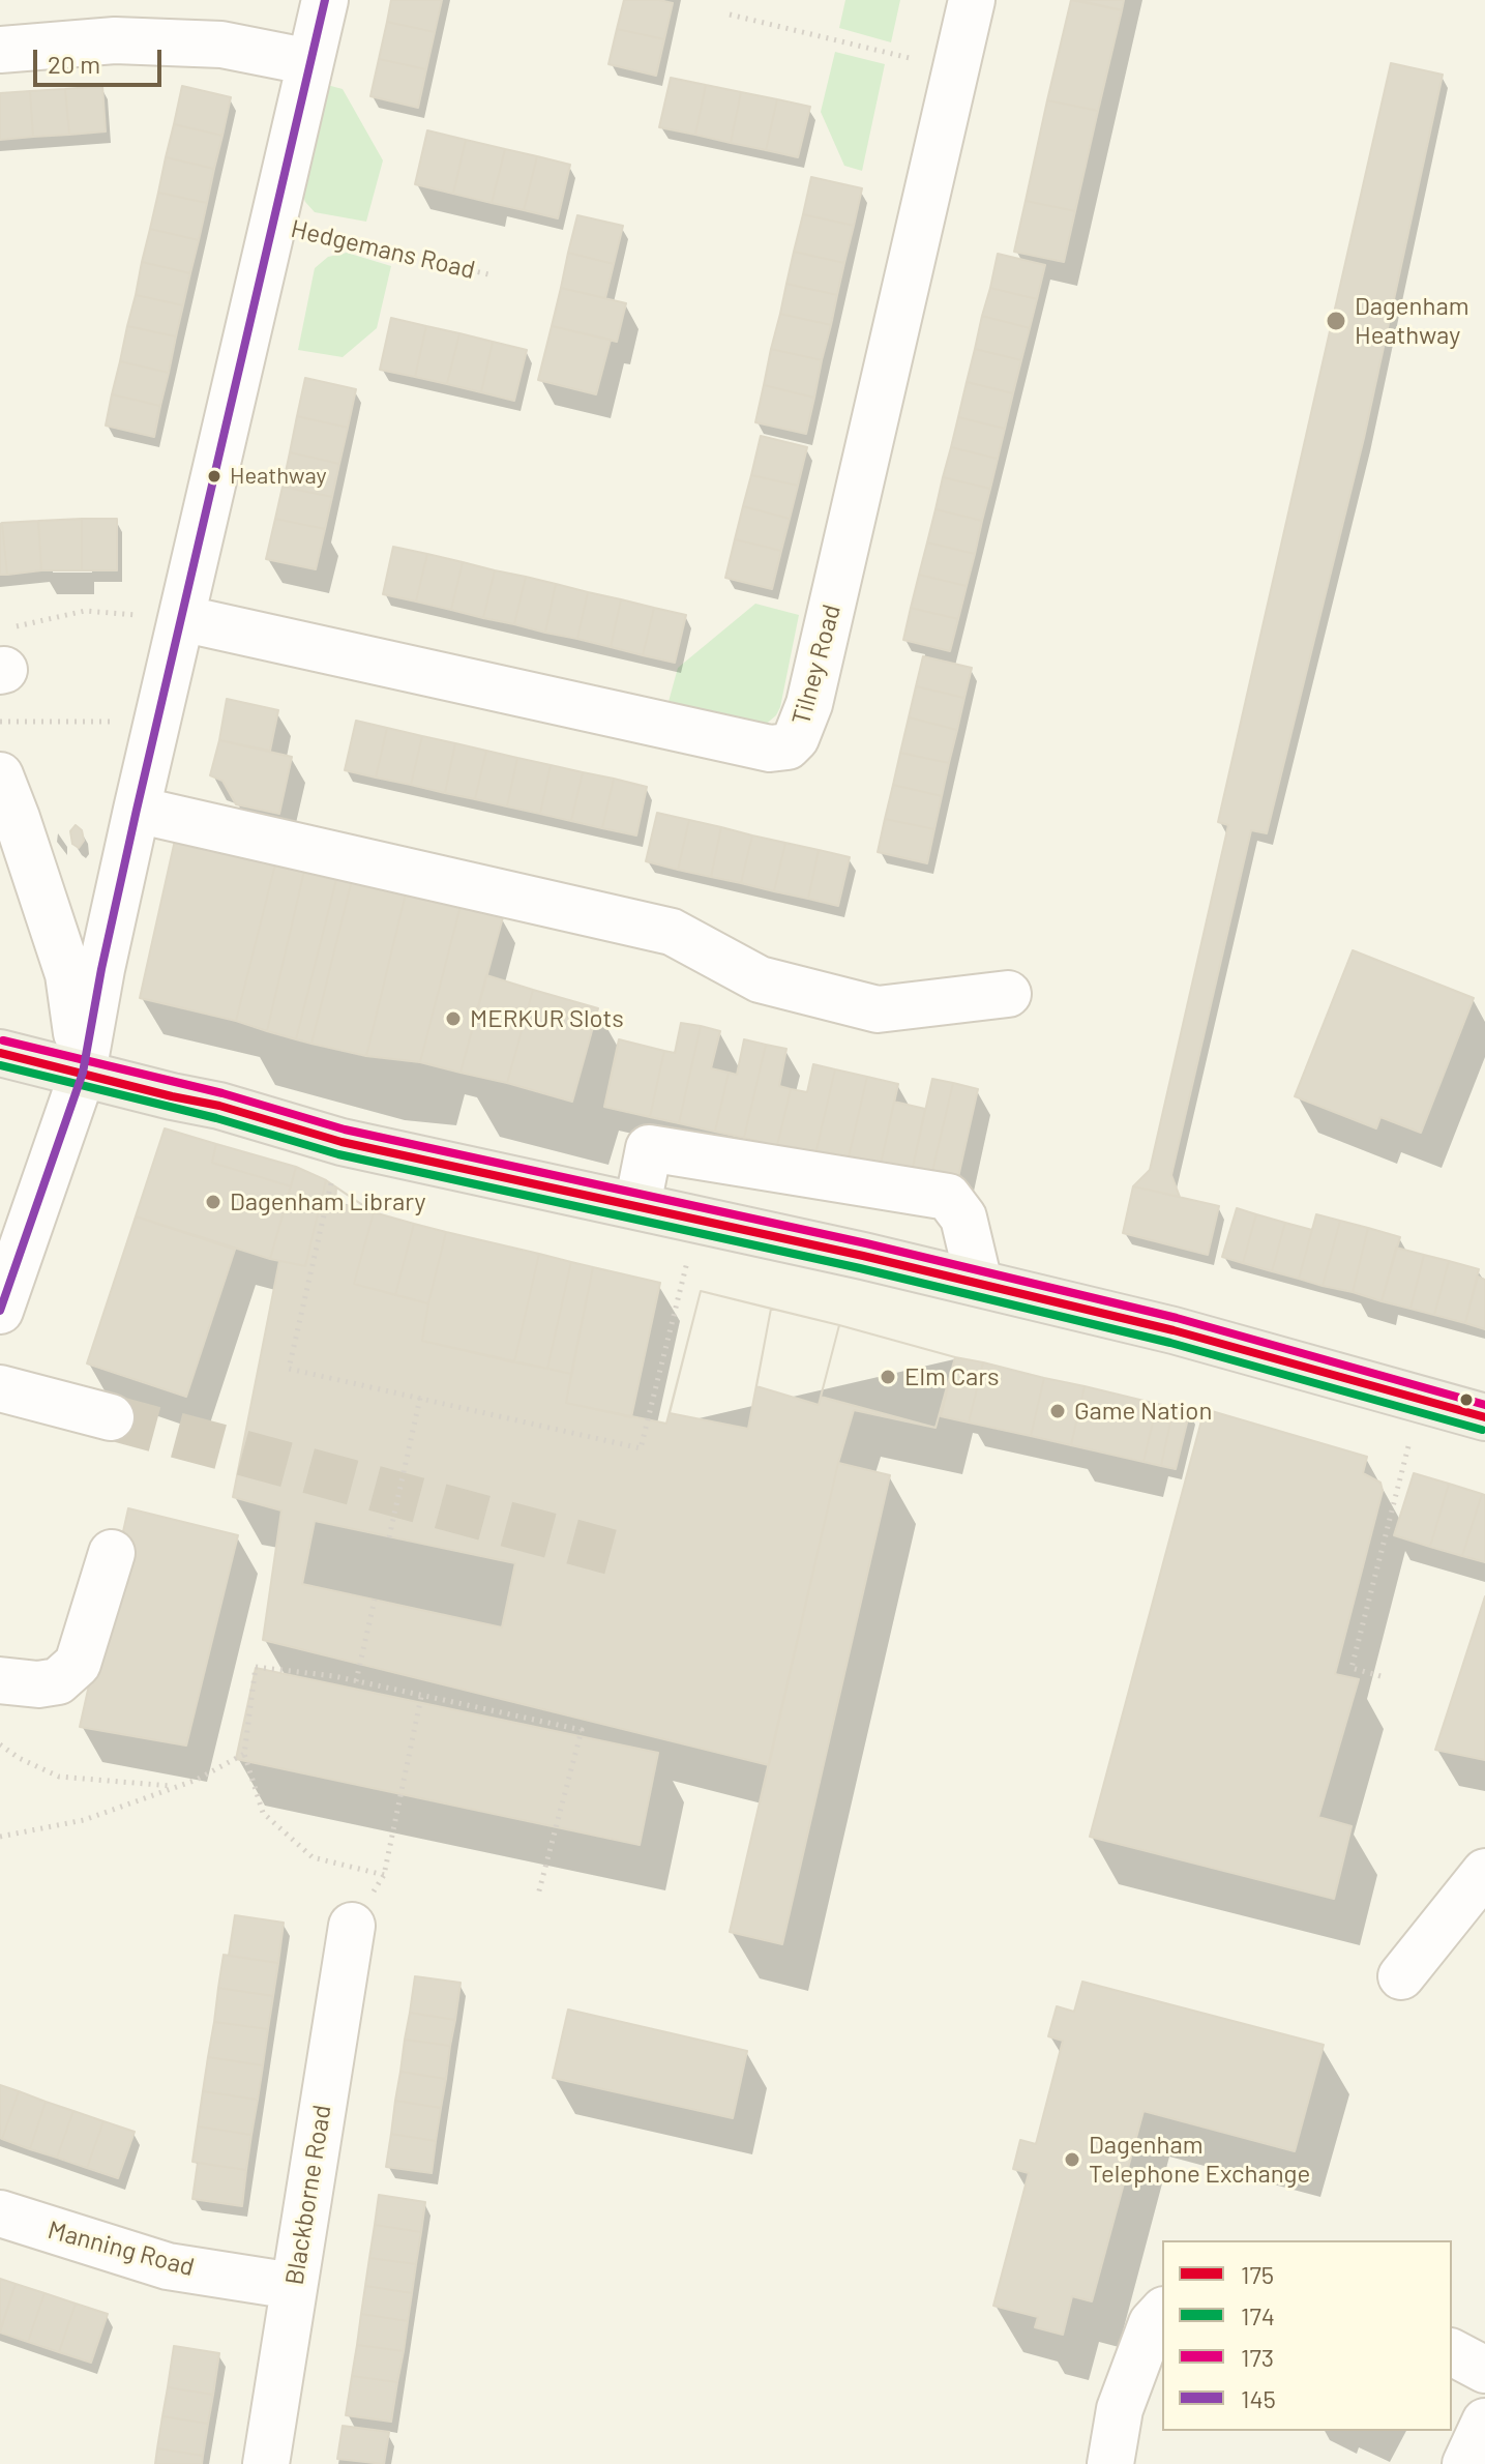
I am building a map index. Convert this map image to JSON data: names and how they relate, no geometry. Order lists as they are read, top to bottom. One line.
{"streets":{"street":["Hedgemans Road","Tilney Road","Blackborne Road","Manning Road"]},"crossings":[["Hedgemans Road","Tilney Road"],["Blackborne Road","Manning Road"]],"places":["Dagenham Heathway","Heathway","MERKUR Slots","Dagenham Library","Elm Cars","Game Nation","Dagenham Telephone Exchange"],"lines":["transit line 145","transit line 173","transit line 175","transit line 174"],"legend":["175","174","173","145"],"scale_bar":"20 m"}
